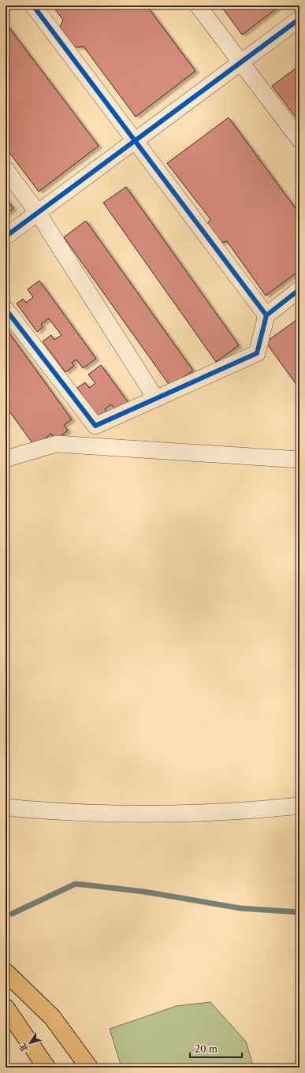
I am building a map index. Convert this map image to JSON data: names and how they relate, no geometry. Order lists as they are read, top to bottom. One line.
{"scale_bar":"20 m","north":"bottom left"}
